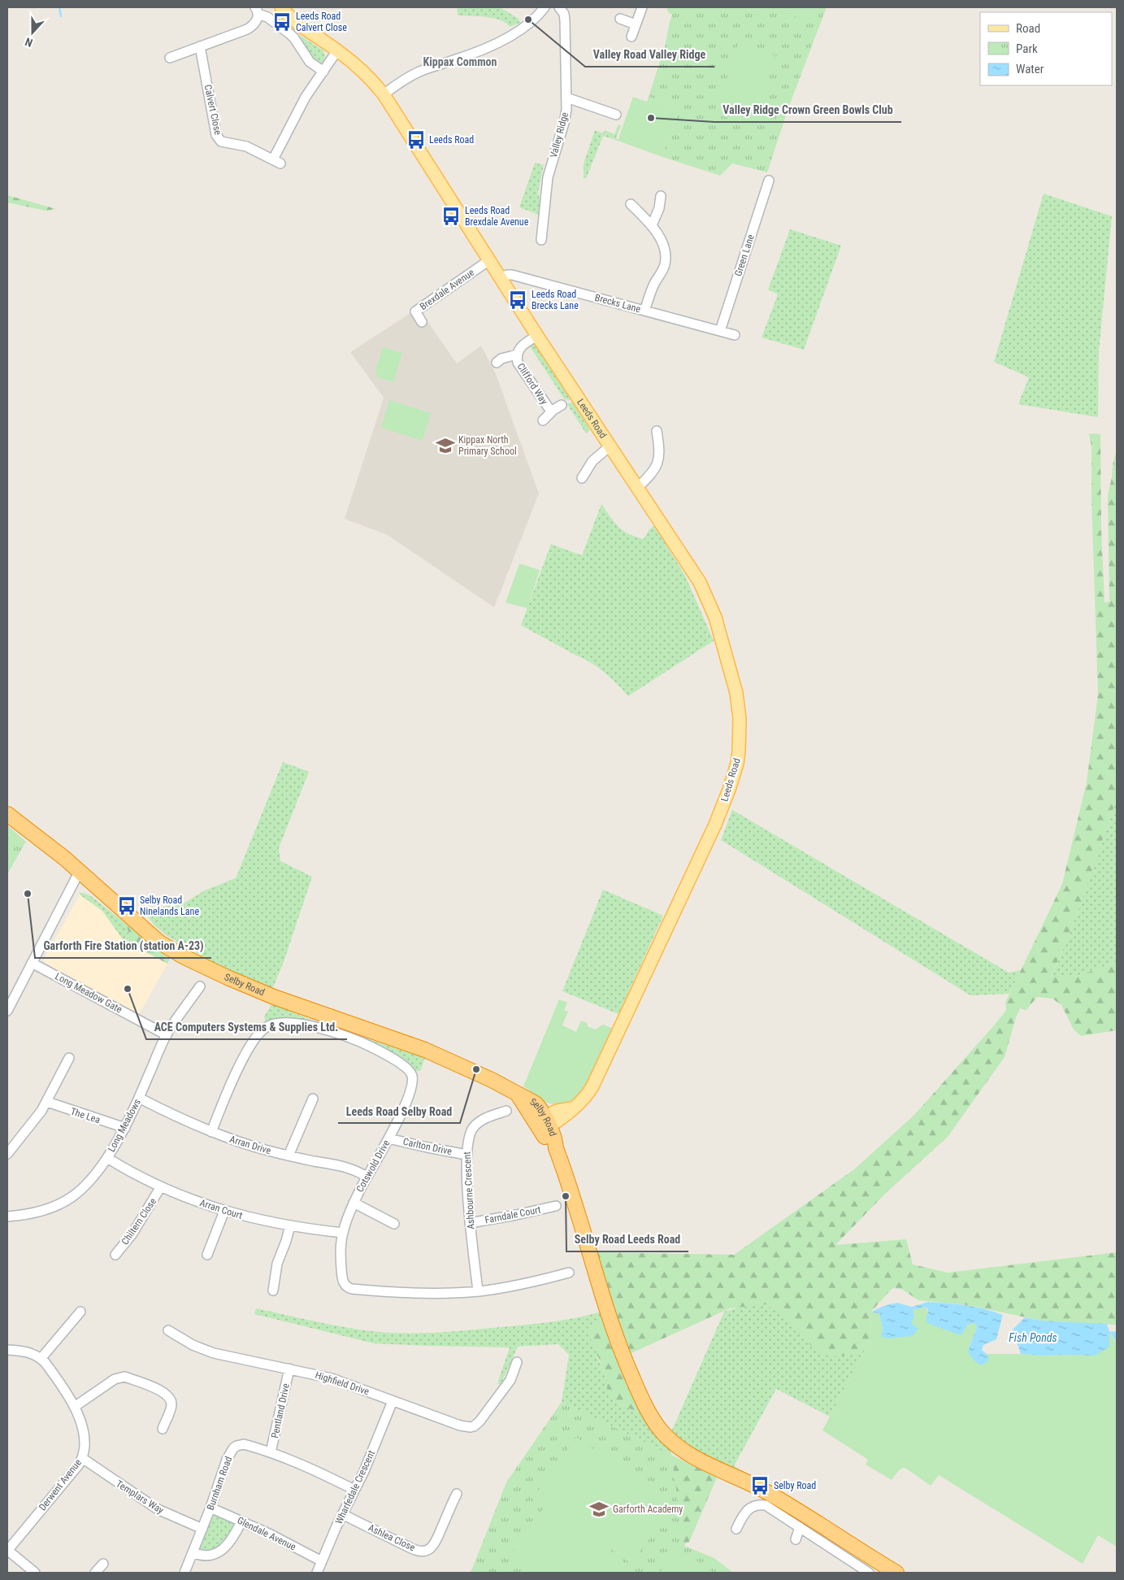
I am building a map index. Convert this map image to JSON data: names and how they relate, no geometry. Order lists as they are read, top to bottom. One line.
{"streets":{"highway":["Selby Road"],"main road":["Leeds Road"],"street":["Calvert Close","Valley Ridge","Green Lane","Brexdale Avenue","Brecks Lane","Clifford Way","Long Meadow Gate","The Lea","Long Meadows","Arran Drive","Carlton Drive","Cotswold Drive","Ashbourne Crescent","Arran Court","Farndale Court","Chiltern Close","Highfield Drive","Pentland Drive","Burnham Road","Derwent Avenue","Wharfedale Crescent","Templars Way","Glendale Avenue","Ashlea Close"]},"crossings":[["Calvert Close","Leeds Road"],["Green Lane","Brecks Lane"],["Brexdale Avenue","Leeds Road"],["Brecks Lane","Leeds Road"],["Clifford Way","Leeds Road"],["Leeds Road","Selby Road"],["Long Meadow Gate","Long Meadows"],["The Lea","Long Meadows"],["Long Meadows","Arran Drive"],["Long Meadows","Arran Court"],["Arran Drive","Cotswold Drive"],["Carlton Drive","Cotswold Drive"],["Carlton Drive","Ashbourne Crescent"],["Cotswold Drive","Ashbourne Crescent"],["Cotswold Drive","Arran Court"],["Ashbourne Crescent","Farndale Court"],["Arran Court","Chiltern Close"],["Highfield Drive","Pentland Drive"],["Highfield Drive","Wharfedale Crescent"],["Pentland Drive","Burnham Road"],["Burnham Road","Wharfedale Crescent"],["Burnham Road","Templars Way"],["Burnham Road","Glendale Avenue"],["Derwent Avenue","Templars Way"],["Wharfedale Crescent","Glendale Avenue"],["Wharfedale Crescent","Ashlea Close"]],"districts":["Kippax Common"],"water":["Fish Ponds"],"places":{"other":["Valley Road Valley Ridge","Valley Ridge Crown Green Bowls Club","Garforth Fire Station (station A-23)","ACE Computers Systems & Supplies Ltd.","Leeds Road Selby Road","Selby Road Leeds Road"],"bus stop":["Leeds Road Calvert Close","Leeds Road","Leeds Road Brexdale Avenue","Leeds Road Brecks Lane","Selby Road Ninelands Lane","Selby Road"],"school or university":["Kippax North Primary School","Garforth Academy"]},"legend":["Road","Park","Water"],"north":"bottom"}
